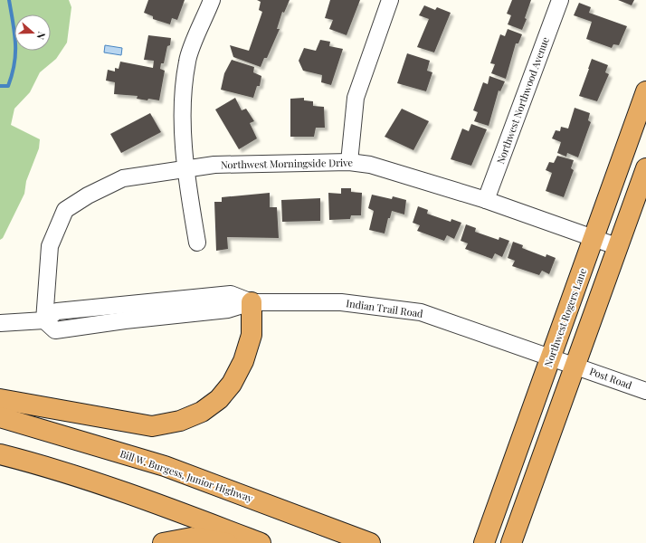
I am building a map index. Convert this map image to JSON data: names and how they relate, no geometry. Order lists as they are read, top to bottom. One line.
{"streets":{"highway":["Northwest Rogers Lane","Bill W. Burgess, Junior Highway"],"street":["Northwest Northwood Avenue","Northwest Morningside Drive","Indian Trail Road","Post Road"]},"crossings":[["Northwest Northwood Avenue","Northwest Morningside Drive"],["Northwest Morningside Drive","Indian Trail Road"],["Northwest Morningside Drive","Northwest Rogers Lane"],["Indian Trail Road","Northwest Rogers Lane"],["Indian Trail Road","Post Road"]],"north":"right"}
